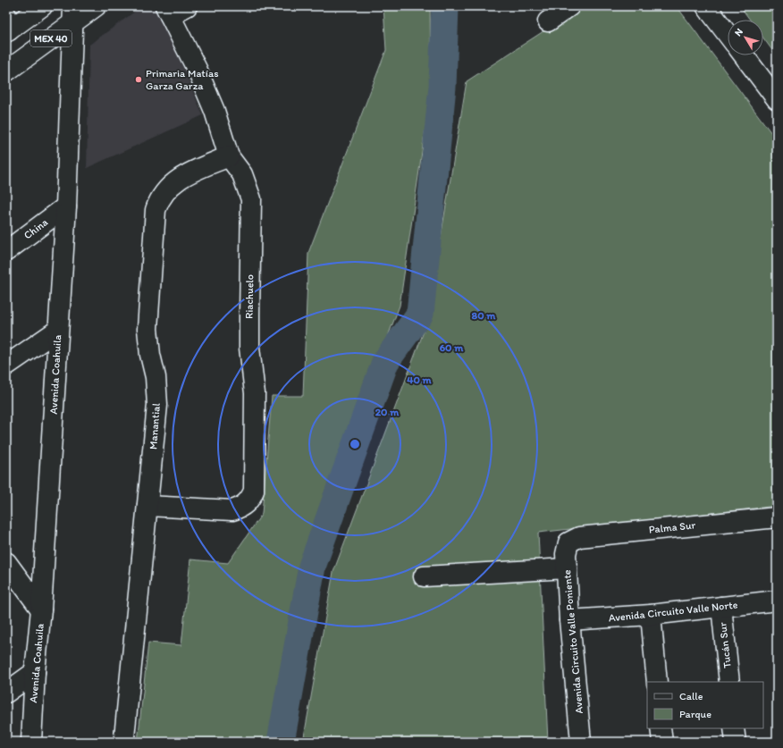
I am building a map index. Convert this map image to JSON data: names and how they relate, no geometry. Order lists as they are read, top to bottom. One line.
{"streets":{"street":["MEX 40","China","Riachuelo","Avenida Coahuila","Manantial","Palma Sur","Avenida Circuito Valle Norte","Avenida Circuito Valle Poniente","Tucán Sur"]},"crossings":[["MEX 40","Avenida Coahuila"],["China","Avenida Coahuila"],["Riachuelo","Manantial"],["Palma Sur","Avenida Circuito Valle Poniente"],["Avenida Circuito Valle Norte","Avenida Circuito Valle Poniente"],["Avenida Circuito Valle Norte","Tucán Sur"]],"places":["Primaria Matías Garza Garza"],"legend":["Calle","Parque"],"north":"top left","rings":["80 m","60 m","40 m","20 m"]}
